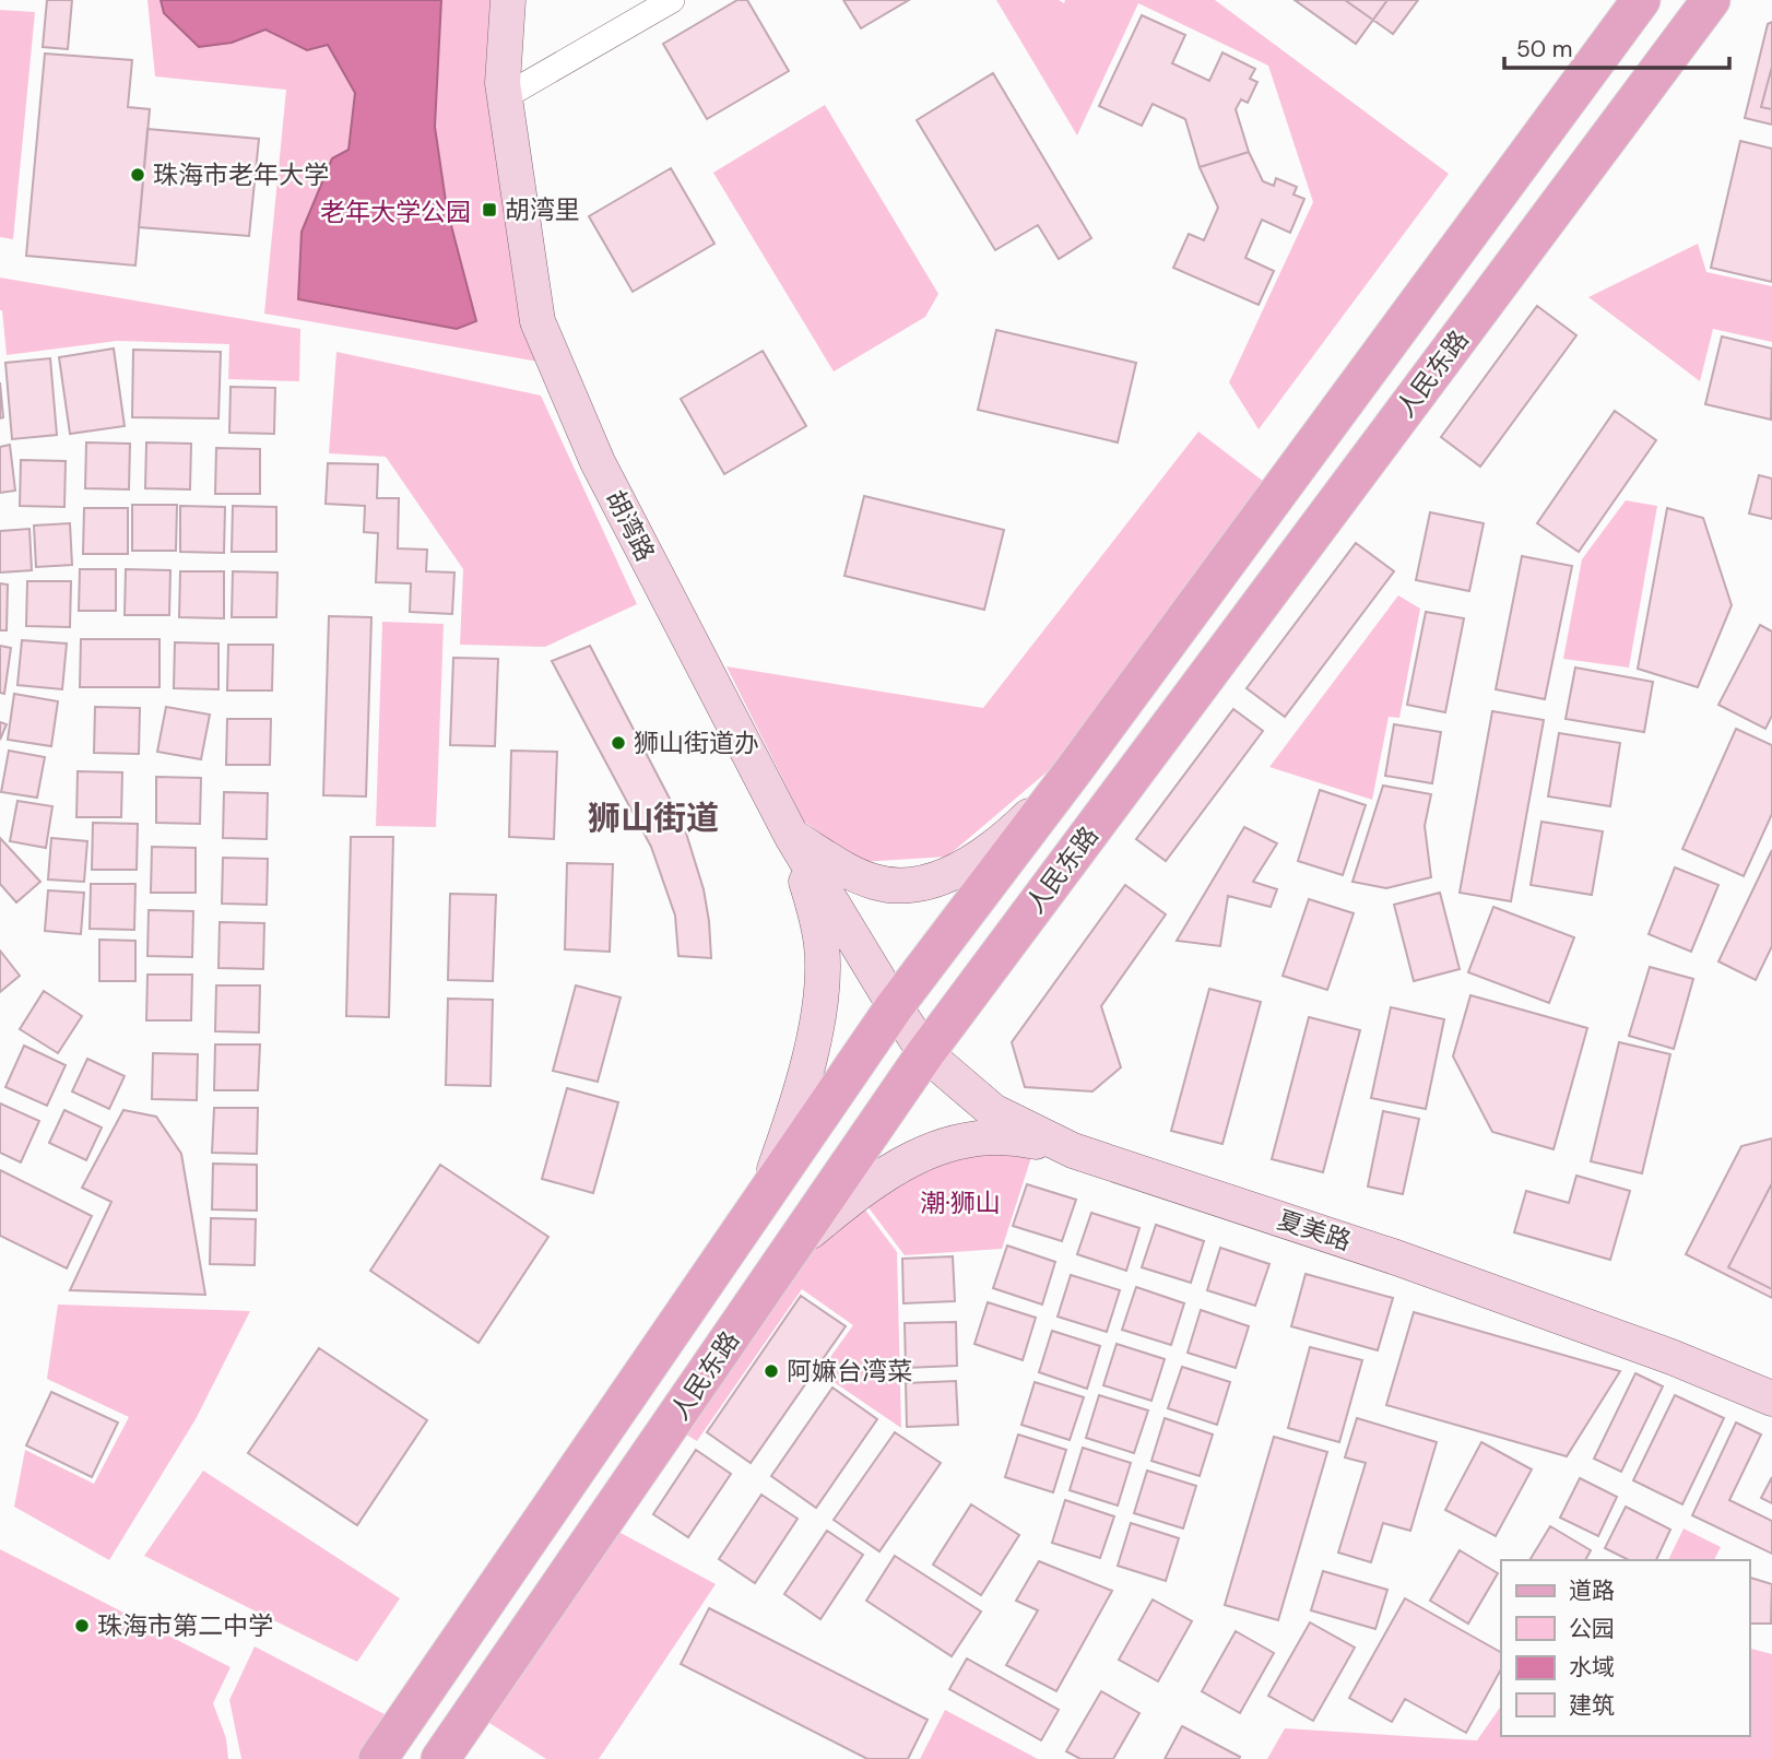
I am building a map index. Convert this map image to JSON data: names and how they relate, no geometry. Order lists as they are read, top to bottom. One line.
{"streets":{"main road":["人民东路"],"street":["胡湾路","夏美路"]},"crossings":[["人民东路","胡湾路"],["人民东路","夏美路"],["胡湾路","夏美路"]],"districts":["狮山街道"],"parks":["老年大学公园","潮·狮山"],"places":{"other":["珠海市老年大学","狮山街道办","阿嫲台湾菜","珠海市第二中学"],"transit":["胡湾里"]},"legend":["道路","公园","水域","建筑"],"scale_bar":"50 m"}
